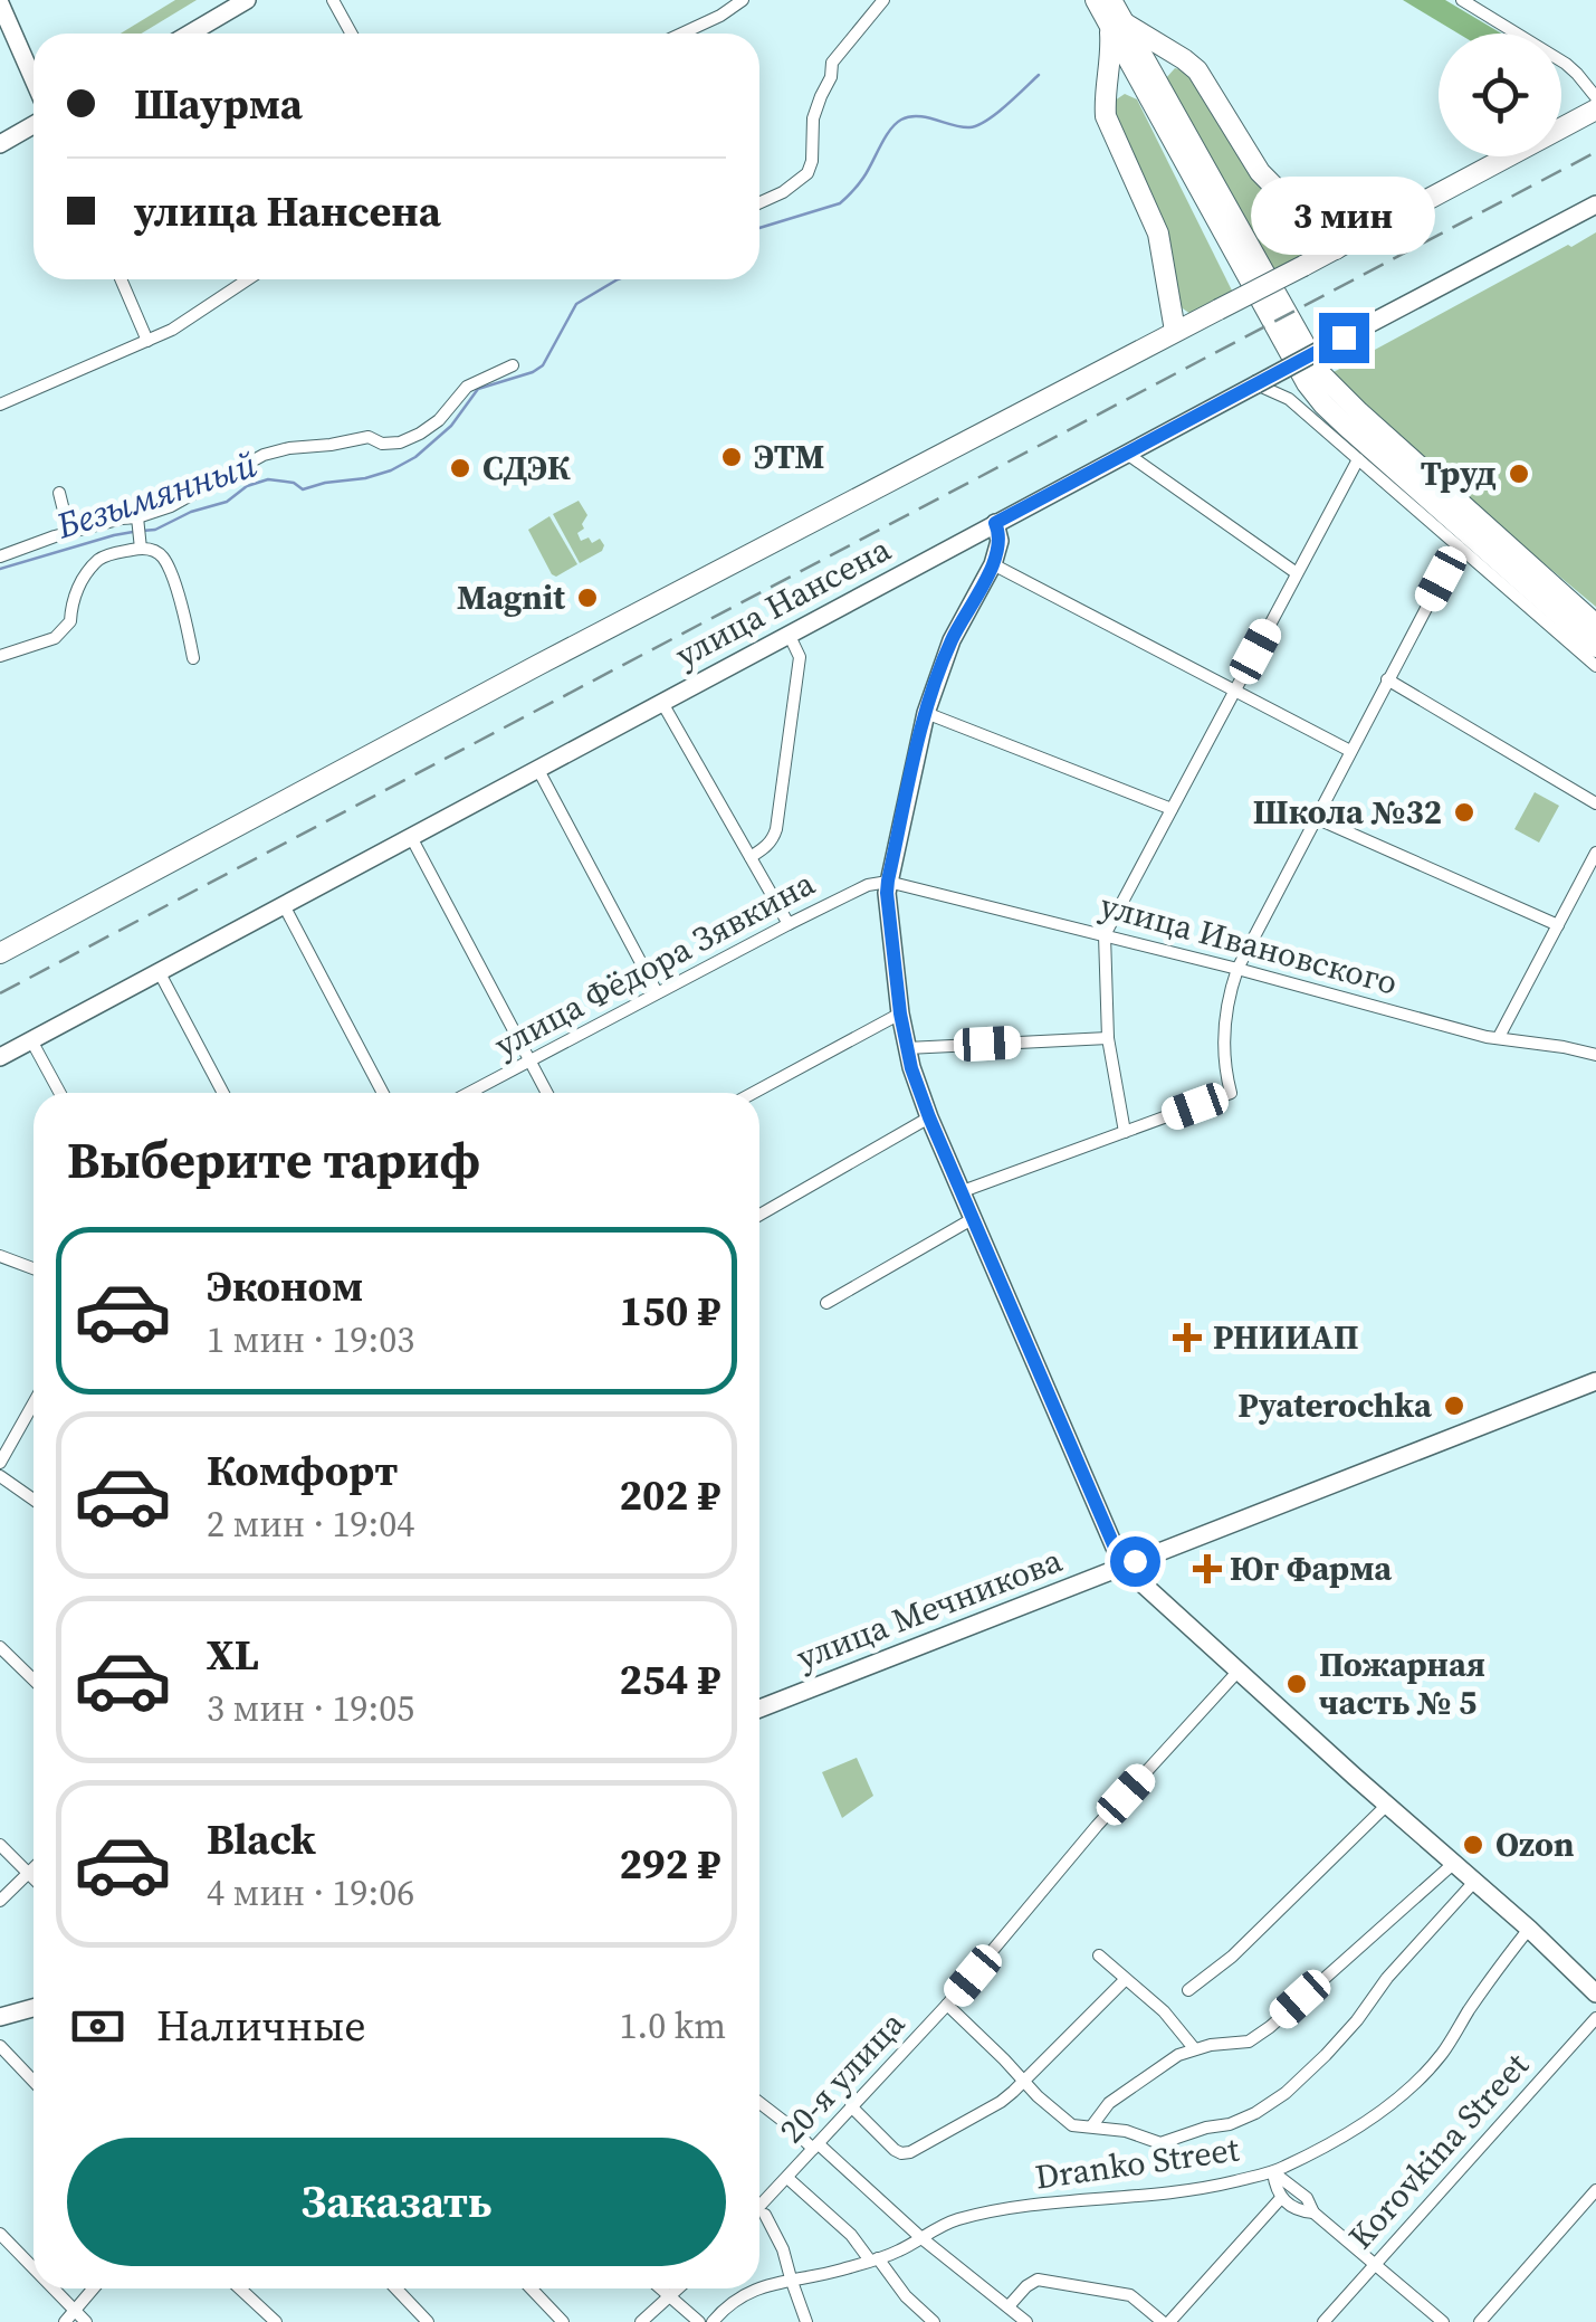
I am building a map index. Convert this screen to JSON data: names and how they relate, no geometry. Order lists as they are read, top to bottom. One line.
{"streets":{"main road":["улица Нансена","улица Мечникова"],"street":["улица Ивановского","улица Фёдора Зявкина","20-я улица","Korovkina Street","Dranko Street"]},"crossings":[["улица Ивановского","улица Фёдора Зявкина"]],"water":["Безымянный"],"places":{"other":["ЭТМ","СДЭК","Труд","Magnit","Школа №32","Pyaterochka","Пожарная часть № 5","Ozon"],"health":["РНИИАП","Юг Фарма"]},"page":{"banner":["Шаурма","улица Нансена"],"bubble":"3 мин","heading":"Выберите тариф","list":[{"name":"Эконом","note":"1 мин · 19:03","value":"150 ₽"},{"name":"Комфорт","note":"2 мин · 19:04","value":"202 ₽"},{"name":"XL","note":"3 мин · 19:05","value":"254 ₽"},{"name":"Black","note":"4 мин · 19:06","value":"292 ₽"}],"pay":["Наличные","1.0 km"],"buttons":"Заказать"}}
